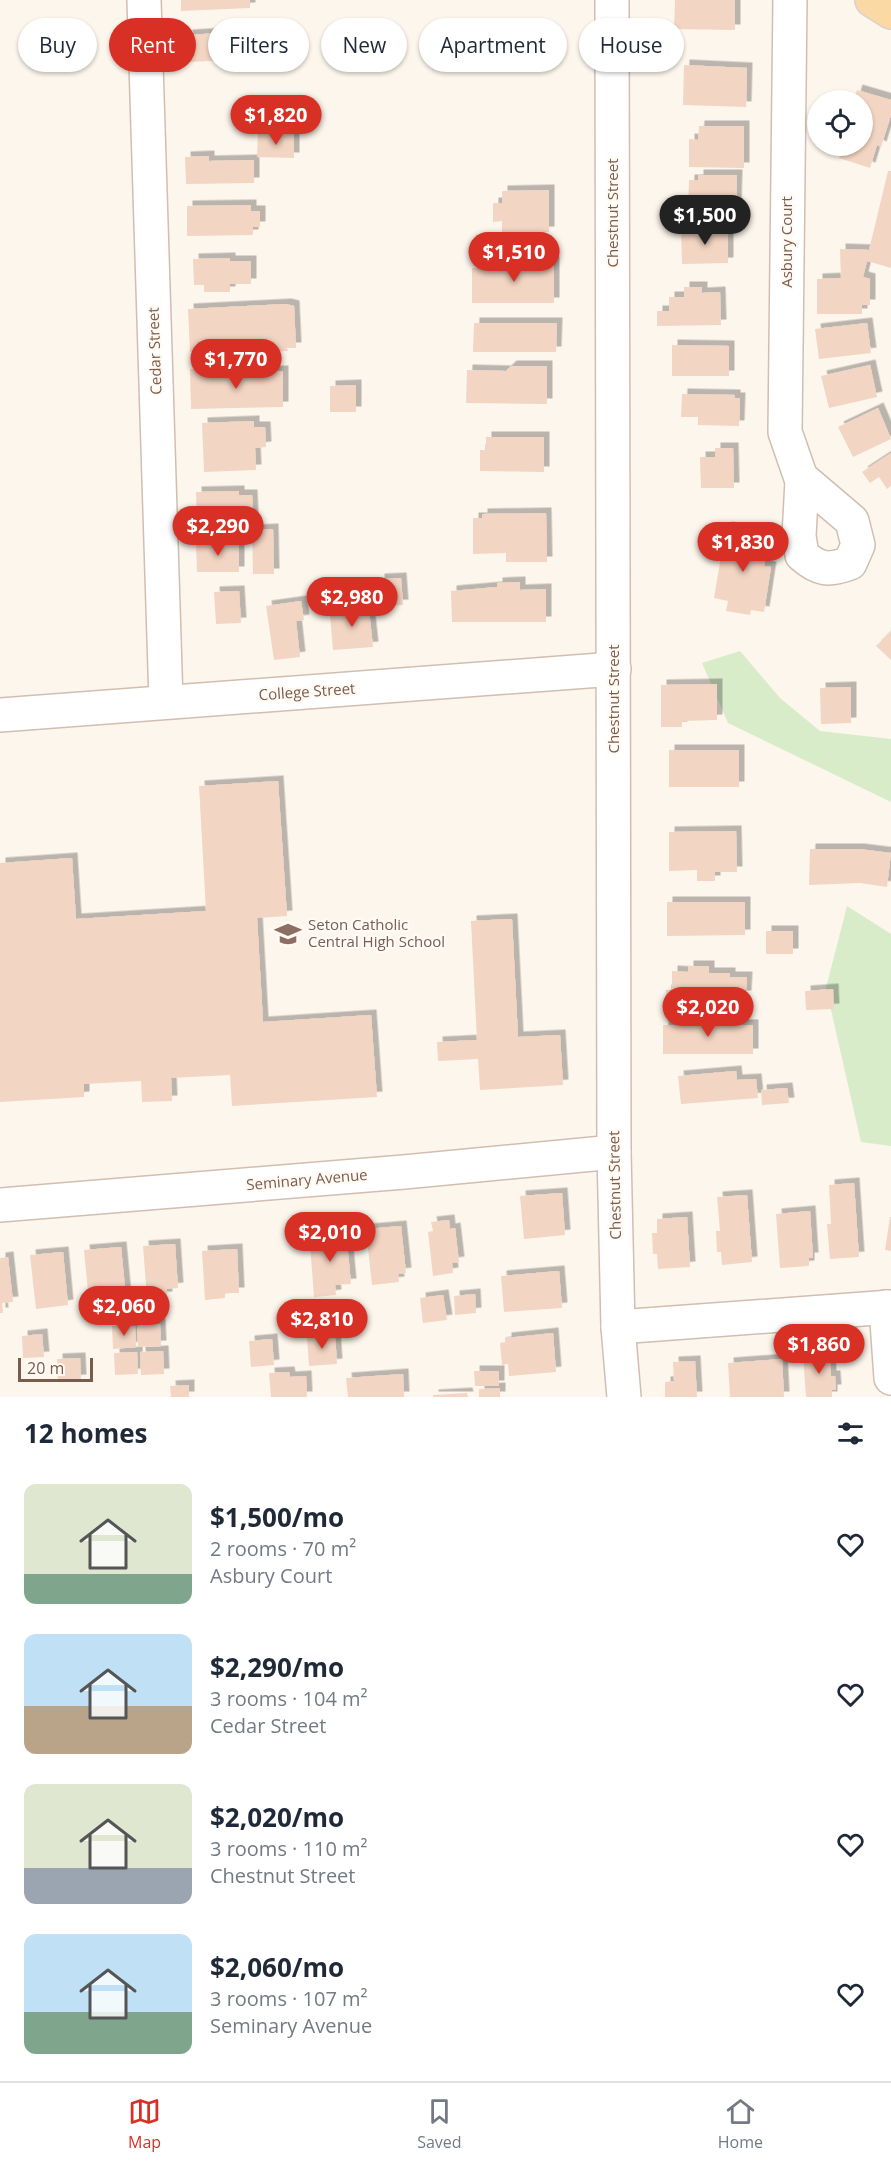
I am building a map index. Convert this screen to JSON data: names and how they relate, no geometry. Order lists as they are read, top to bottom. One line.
{"streets":{"street":["Chestnut Street","Asbury Court","Cedar Street","College Street","Seminary Avenue"]},"crossings":[["Chestnut Street","College Street"],["Chestnut Street","Seminary Avenue"],["Cedar Street","College Street"]],"places":{"school or university":["Seton Catholic Central High School"]},"scale_bar":"20 m","page":{"chip":["Buy","Rent","Filters","New","Apartment","House"],"price":["$1,820","$1,500","$1,510","$1,770","$2,290","$1,830","$2,980","$2,020","$2,010","$2,060","$2,810","$1,860"],"scale":"20 m","heading":"12 homes","list":[{"name":"$1,500/mo","note":"2 rooms · 70 m² · Asbury Court"},{"name":"$2,290/mo","note":"3 rooms · 104 m² · Cedar Street"},{"name":"$2,020/mo","note":"3 rooms · 110 m² · Chestnut Street"},{"name":"$2,060/mo","note":"3 rooms · 107 m² · Seminary Avenue"}],"tabs":["Map","Saved","Home"]}}
